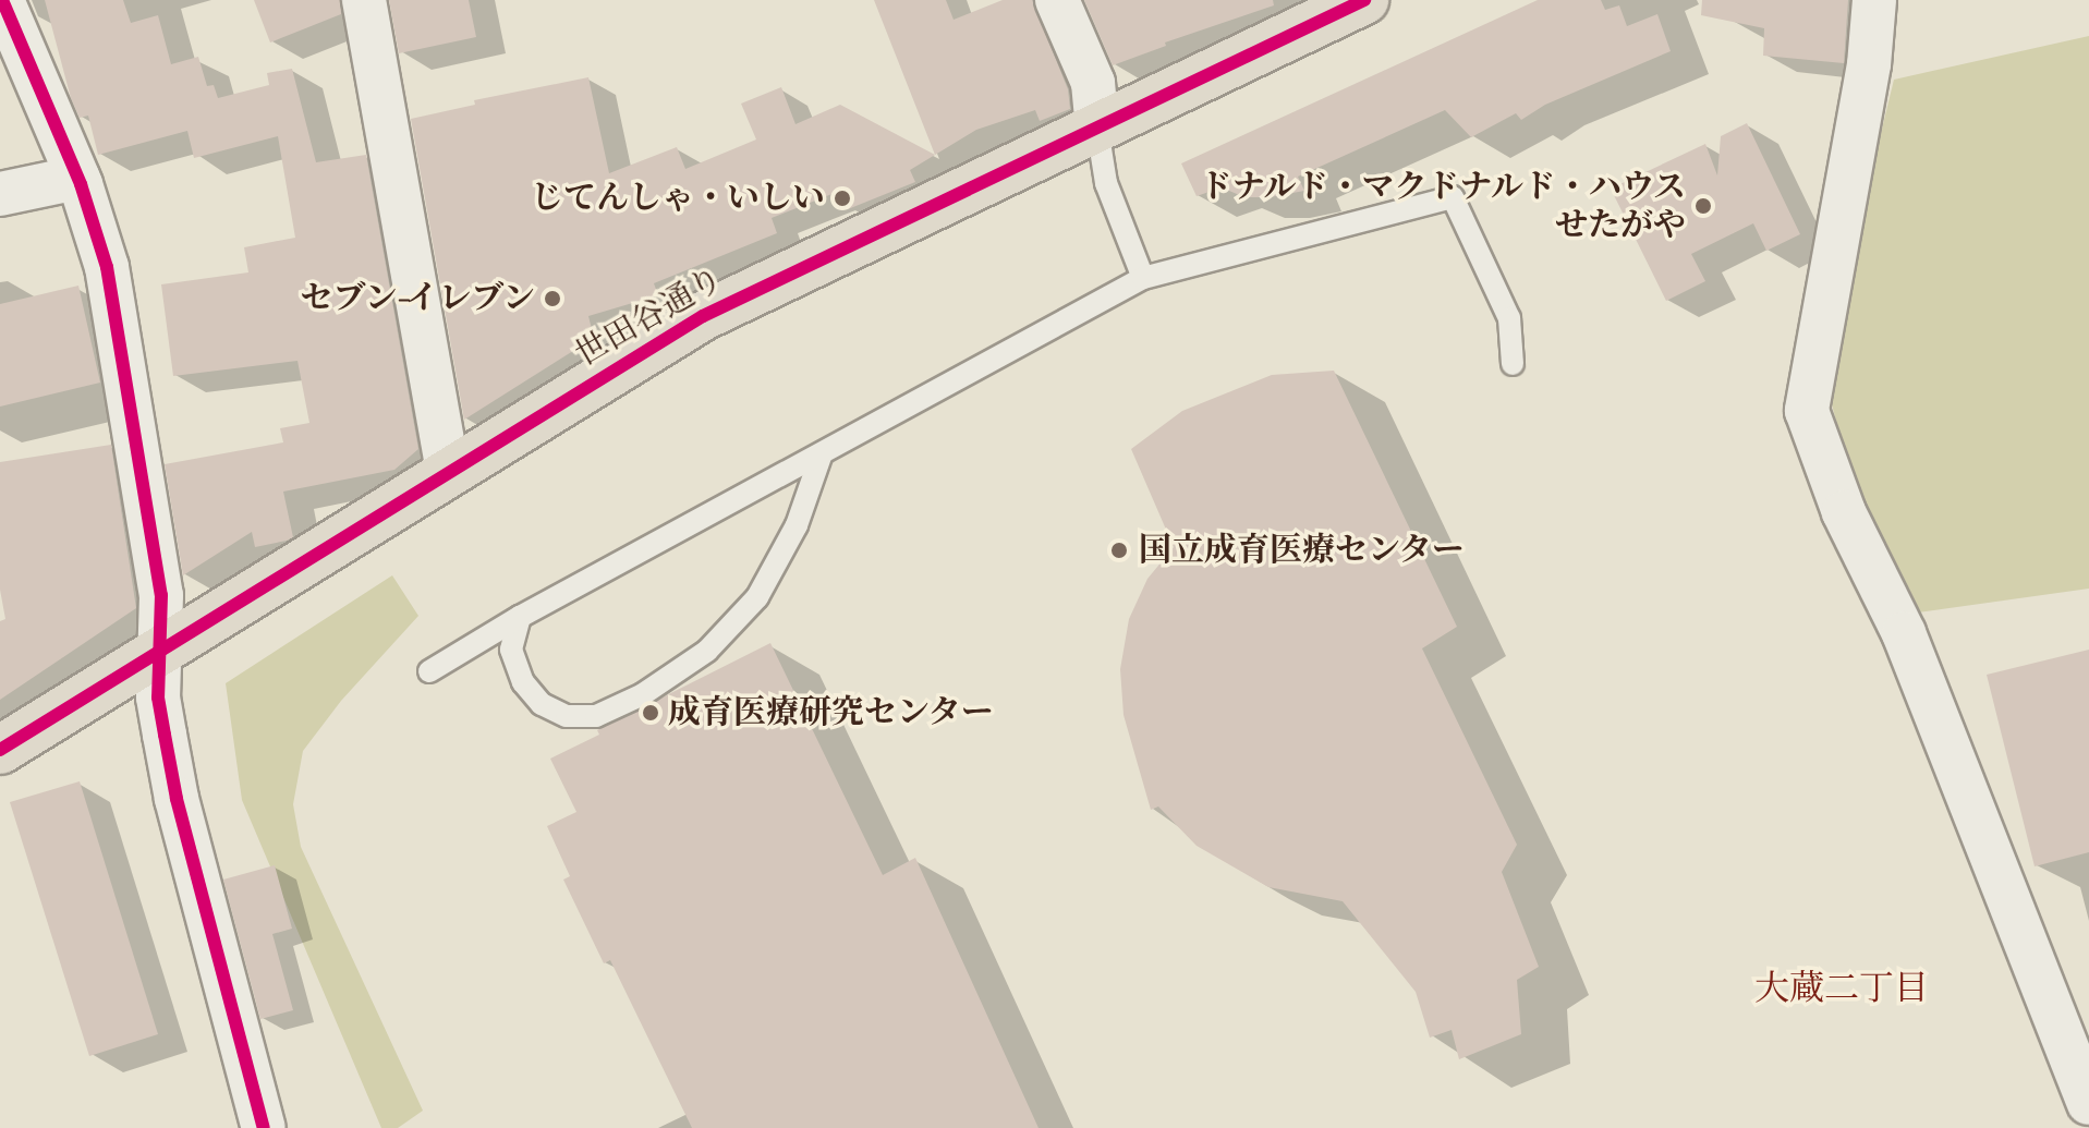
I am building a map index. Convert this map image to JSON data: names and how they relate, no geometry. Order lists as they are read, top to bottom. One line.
{"streets":{"main road":["世田谷通り"]},"districts":["大蔵二丁目"],"places":["じてんしゃ・いしい","ドナルド・マクドナルド・ハウス せたがや","セブン-イレブン","国立成育医療センター","成育医療研究センター"]}
